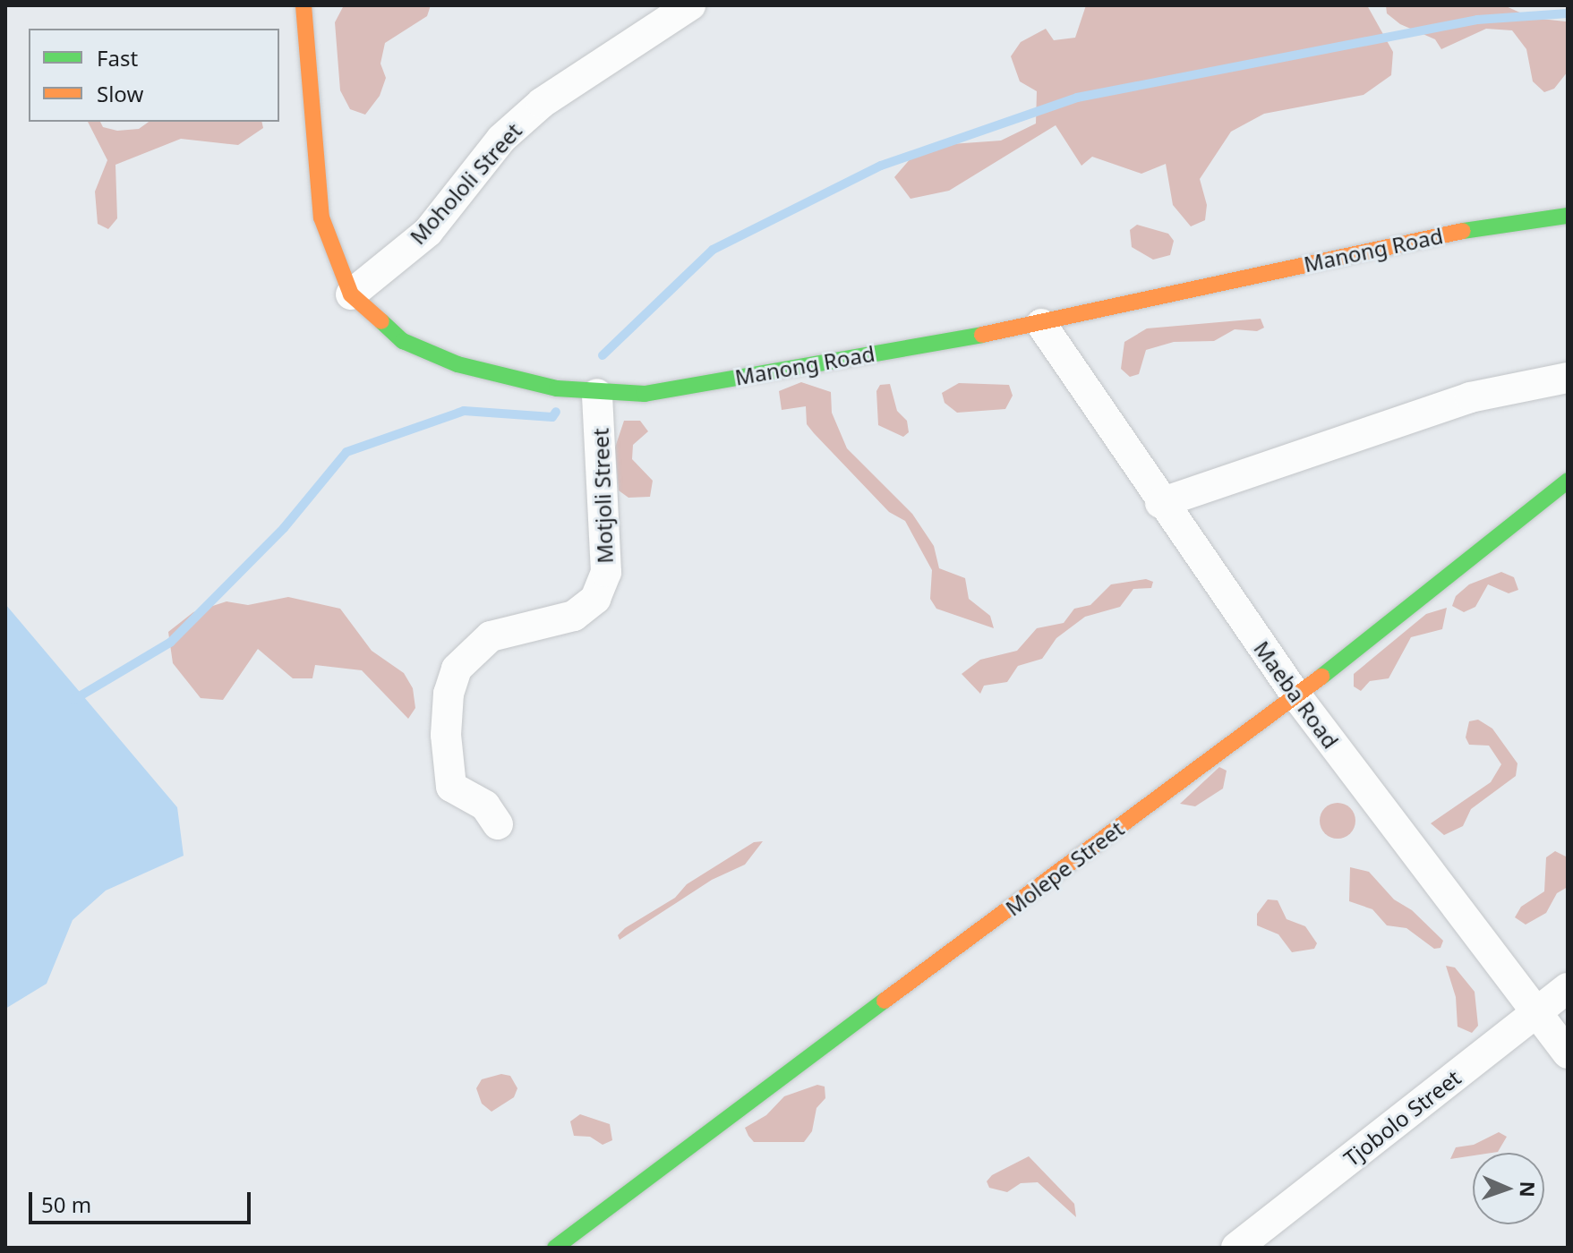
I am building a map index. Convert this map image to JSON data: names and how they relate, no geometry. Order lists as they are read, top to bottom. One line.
{"streets":{"street":["Mohololi Street","Manong Road","Motjoli Street","Maeba Road","Molepe Street","Tjobolo Street"]},"crossings":[["Mohololi Street","Manong Road"],["Manong Road","Motjoli Street"],["Manong Road","Maeba Road"],["Maeba Road","Molepe Street"],["Maeba Road","Tjobolo Street"]],"legend":["Fast","Slow"],"scale_bar":"50 m","north":"right"}
